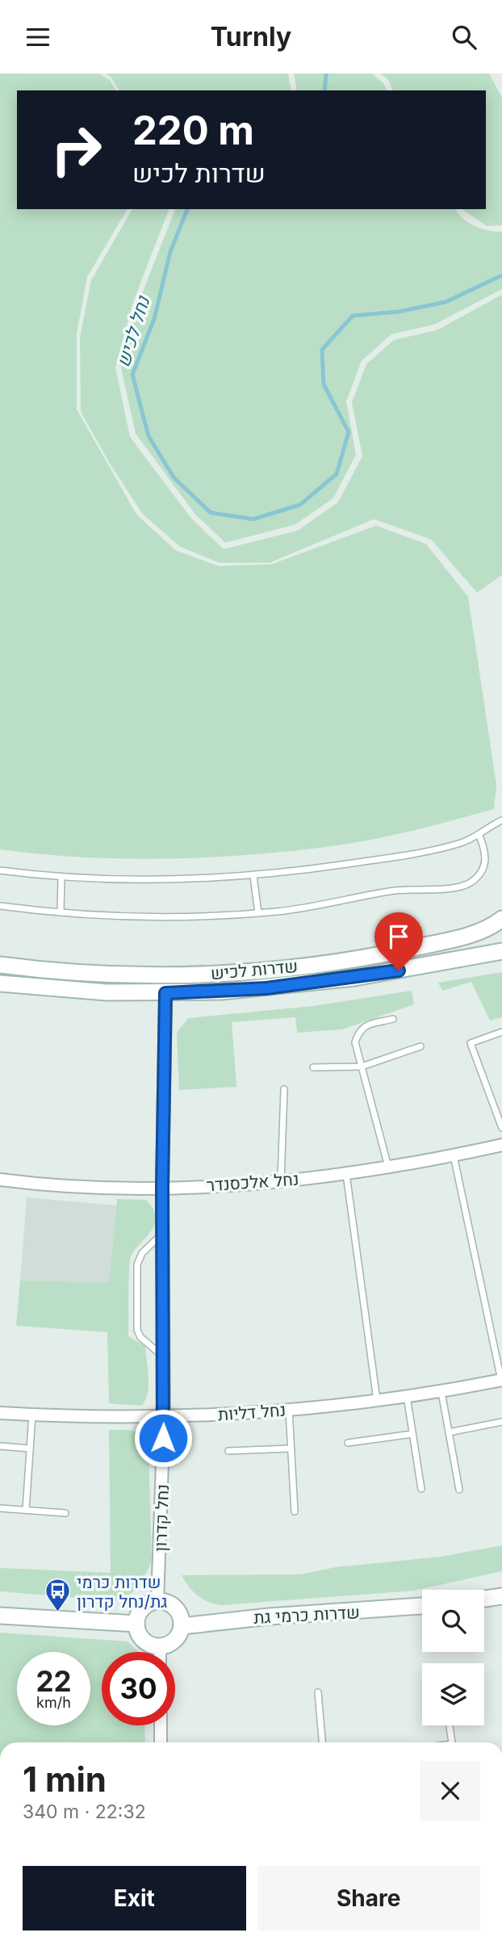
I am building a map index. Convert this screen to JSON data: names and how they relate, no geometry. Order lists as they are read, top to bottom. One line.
{"streets":{"street":["שדרות לכיש","נחל אלכסנדר","נחל דליות","נחל קדרון","שדרות כרמי גת"]},"crossings":[["שדרות לכיש","נחל קדרון"],["נחל אלכסנדר","נחל קדרון"],["נחל דליות","נחל קדרון"],["נחל קדרון","שדרות כרמי גת"]],"water":["נחל לכיש"],"places":{"bus stop":["שדרות כרמי גת/נחל קדרון"]},"page":{"header":"Turnly","turn":["220 m","שדרות לכיש"],"speed":"22 km/h","limit":"30","heading":["1 min","340 m · 22:32"],"buttons":["Exit","Share"]}}
